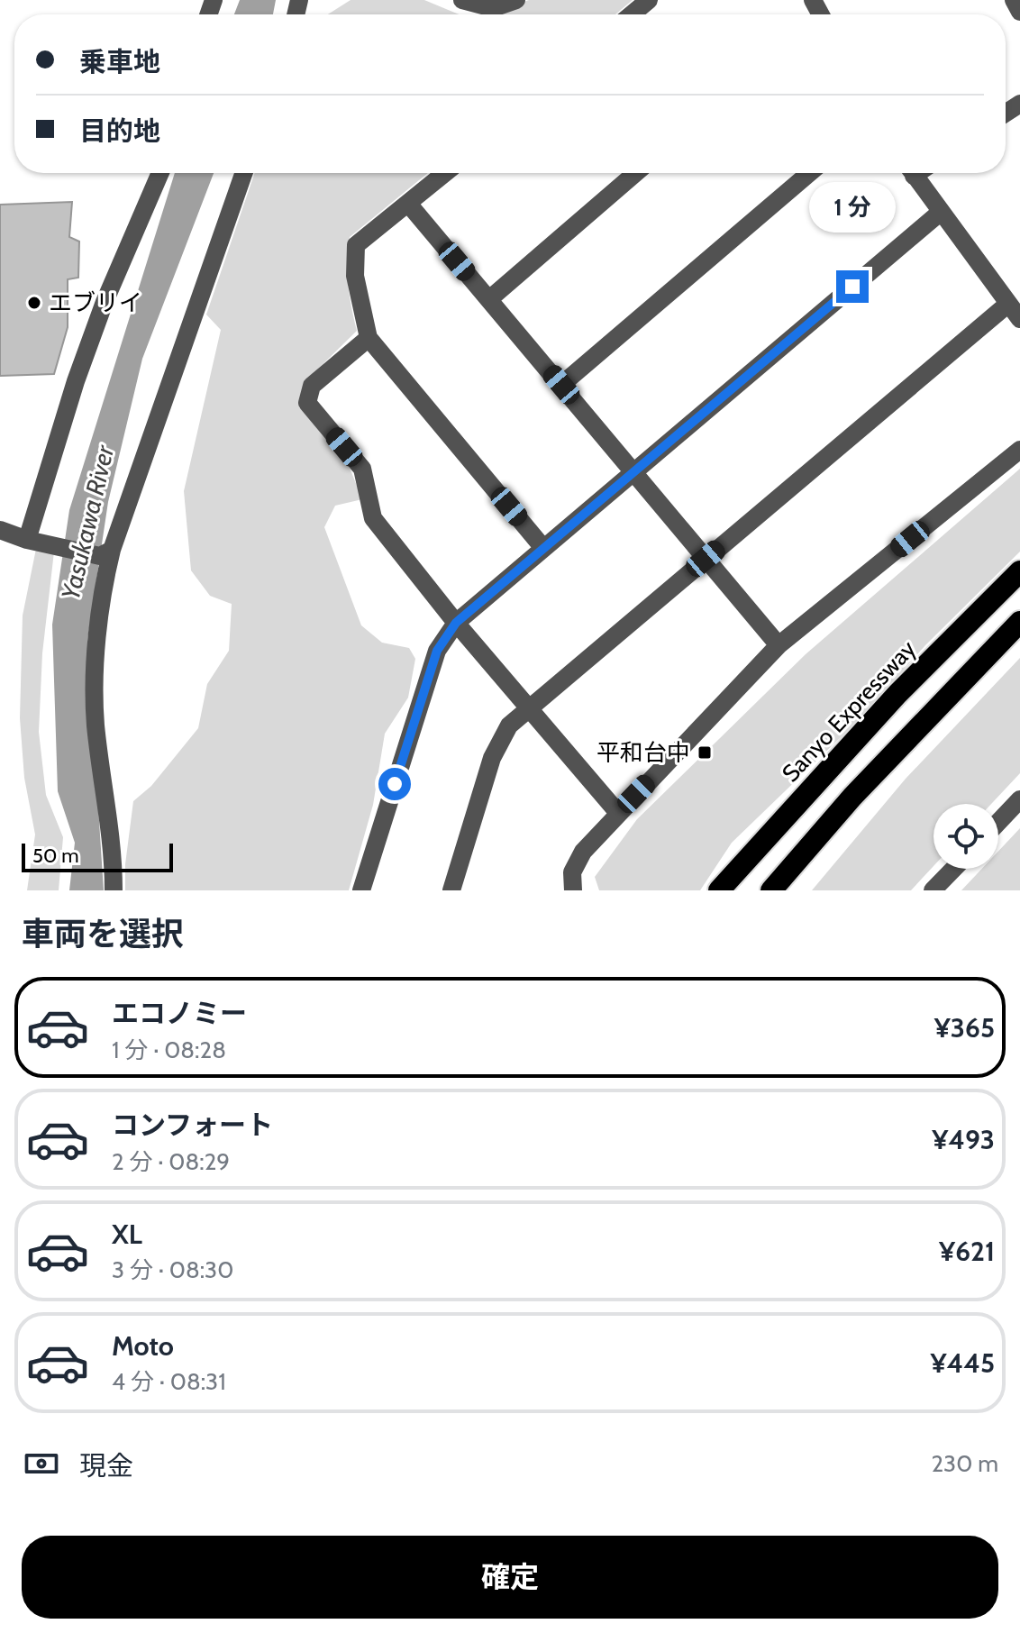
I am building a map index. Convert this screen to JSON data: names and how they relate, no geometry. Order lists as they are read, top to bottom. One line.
{"streets":{"highway":["Sanyo Expressway"]},"water":["Yasukawa River"],"places":{"other":["エブリイ"],"transit":["平和台中"]},"scale_bar":"50 m","page":{"banner":["乗車地","目的地"],"bubble":"1 分","scale":"50 m","heading":"車両を選択","list":[{"name":"エコノミー","note":"1 分 · 08:28","value":"¥365"},{"name":"コンフォート","note":"2 分 · 08:29","value":"¥493"},{"name":"XL","note":"3 分 · 08:30","value":"¥621"},{"name":"Moto","note":"4 分 · 08:31","value":"¥445"}],"pay":["現金","230 m"],"buttons":"確定"}}
